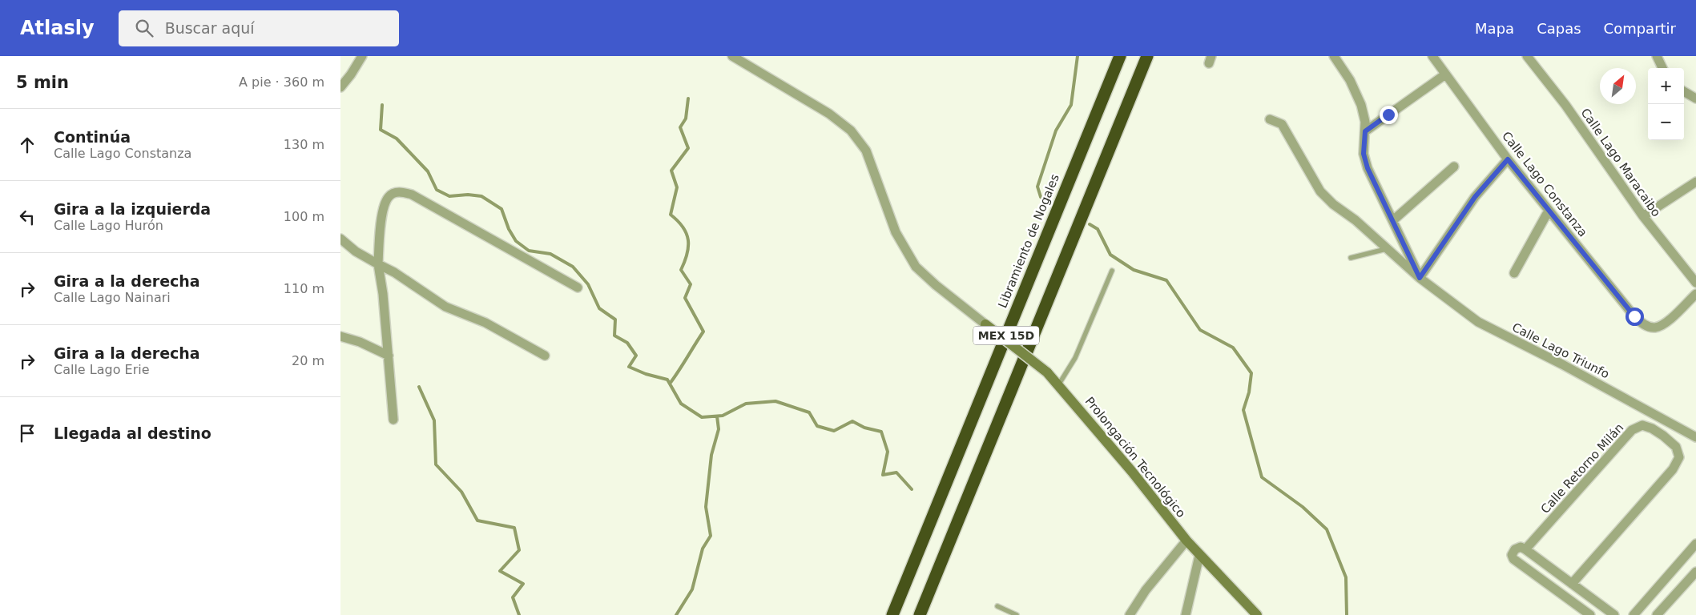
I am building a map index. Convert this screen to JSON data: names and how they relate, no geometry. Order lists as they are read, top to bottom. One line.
{"streets":{"highway":["Libramiento de Nogales","MEX 15D"],"street":["Calle Lago Maracaibo","Calle Lago Constanza","Calle Lago Triunfo","Prolongación Tecnológico","Calle Retorno Milán"]},"north":"top right","page":{"header":"Atlasly","search":"Buscar aquí","nav":["Mapa","Capas","Compartir"],"heading":["5 min","A pie · 360 m"],"map_buttons":["+","−"],"list":[["Continúa","Calle Lago Constanza","130 m"],["Gira a la izquierda","Calle Lago Hurón","100 m"],["Gira a la derecha","Calle Lago Nainari","110 m"],["Gira a la derecha","Calle Lago Erie","20 m"],"Llegada al destino"]}}
